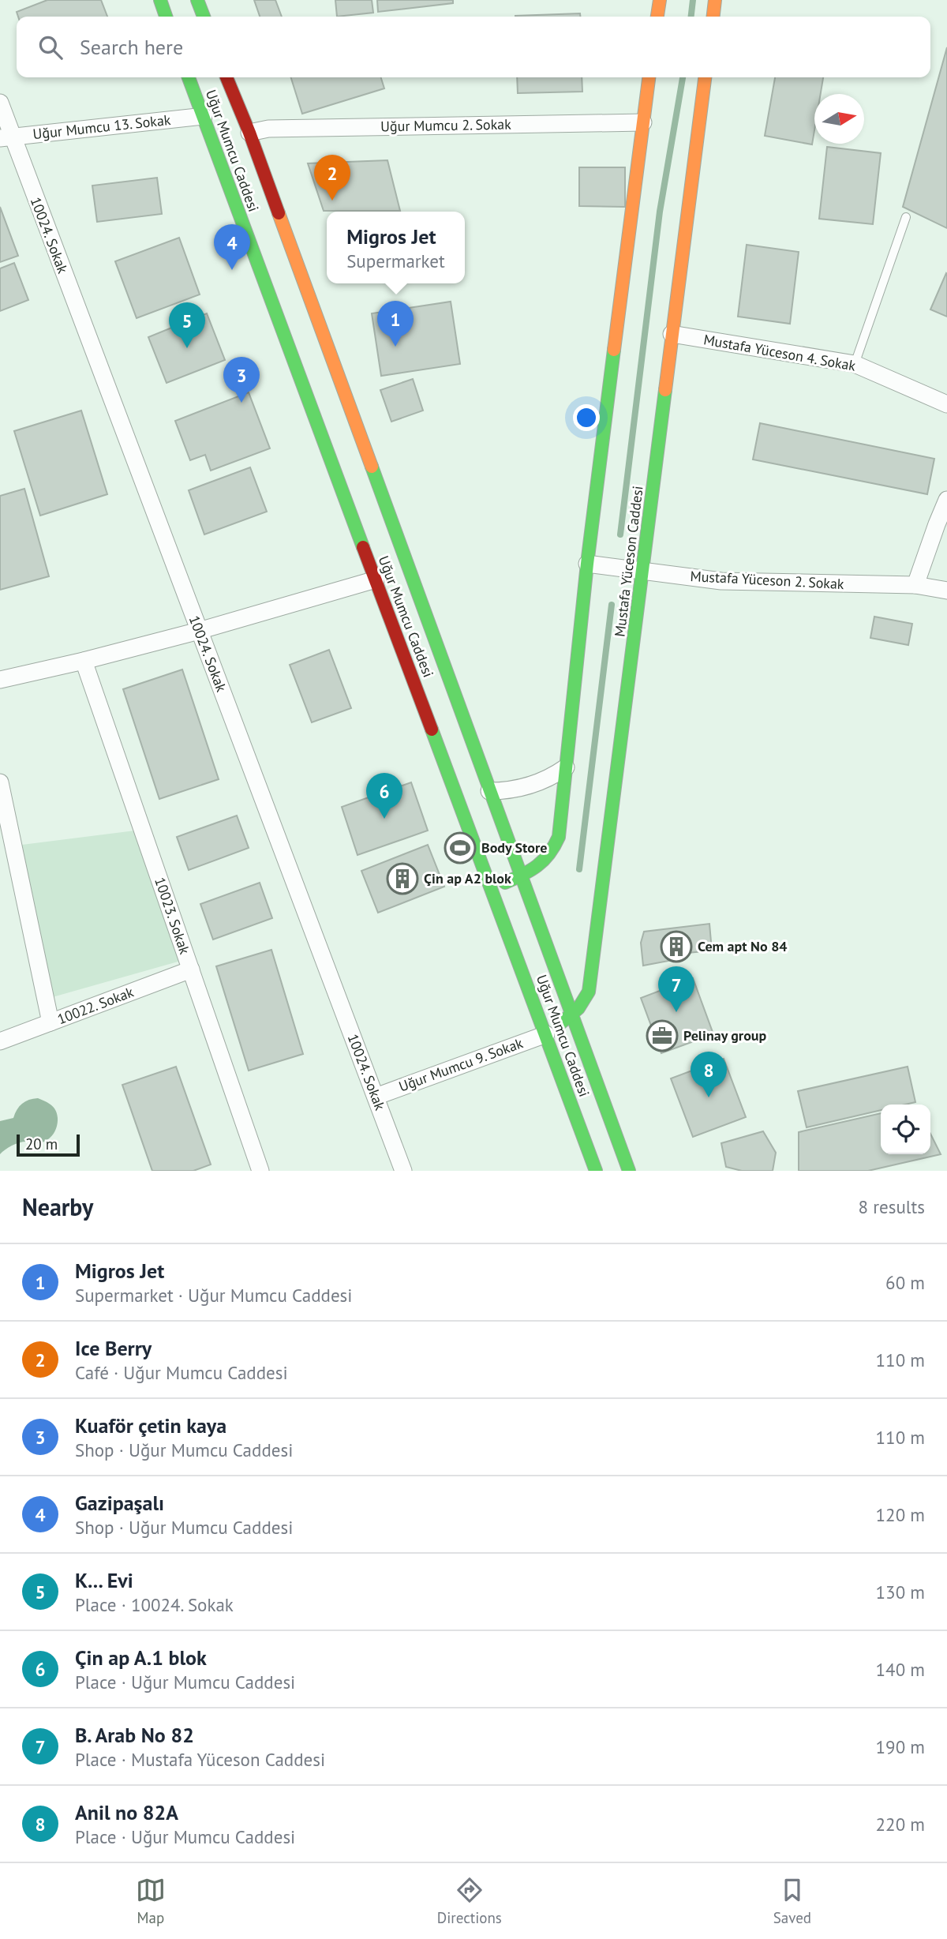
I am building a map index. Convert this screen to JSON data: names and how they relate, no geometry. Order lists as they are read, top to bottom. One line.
{"streets":{"main road":["Uğur Mumcu Caddesi","Mustafa Yüceson Caddesi"],"street":["Uğur Mumcu 2. Sokak","Uğur Mumcu 13. Sokak","10024. Sokak","Mustafa Yüceson 4. Sokak","Mustafa Yüceson 2. Sokak","10023. Sokak","10022. Sokak","Uğur Mumcu 9. Sokak"]},"crossings":[["Uğur Mumcu 2. Sokak","Uğur Mumcu Caddesi"],["Uğur Mumcu 13. Sokak","Uğur Mumcu Caddesi"],["Uğur Mumcu 13. Sokak","10024. Sokak"],["Uğur Mumcu Caddesi","Mustafa Yüceson Caddesi"],["Uğur Mumcu Caddesi","Uğur Mumcu 9. Sokak"],["10024. Sokak","Uğur Mumcu 9. Sokak"],["Mustafa Yüceson 4. Sokak","Mustafa Yüceson Caddesi"],["Mustafa Yüceson Caddesi","Mustafa Yüceson 2. Sokak"],["Mustafa Yüceson Caddesi","Uğur Mumcu 9. Sokak"],["10023. Sokak","10022. Sokak"]],"places":{"sports":["Body Store"],"building":["Çin ap A2 blok","Cem apt No 84"],"office":["Pelinay group"]},"scale_bar":"20 m","north":"right","page":{"search":"Search here","pins":["2","4","1","5","3","6","7","8"],"popup":["Migros Jet","Supermarket"],"scale":"20 m","heading":["Nearby","8 results"],"list":[{"mark":"1","name":"Migros Jet","note":"Supermarket · Uğur Mumcu Caddesi","value":"60 m"},{"mark":"2","name":"Ice Berry","note":"Café · Uğur Mumcu Caddesi","value":"110 m"},{"mark":"3","name":"Kuaför çetin kaya","note":"Shop · Uğur Mumcu Caddesi","value":"110 m"},{"mark":"4","name":"Gazipaşalı","note":"Shop · Uğur Mumcu Caddesi","value":"120 m"},{"mark":"5","name":"K... Evi","note":"Place · 10024. Sokak","value":"130 m"},{"mark":"6","name":"Çin ap A.1 blok","note":"Place · Uğur Mumcu Caddesi","value":"140 m"},{"mark":"7","name":"B. Arab No 82","note":"Place · Mustafa Yüceson Caddesi","value":"190 m"},{"mark":"8","name":"Anil no 82A","note":"Place · Uğur Mumcu Caddesi","value":"220 m"}],"nav":["Map","Directions","Saved"]}}
